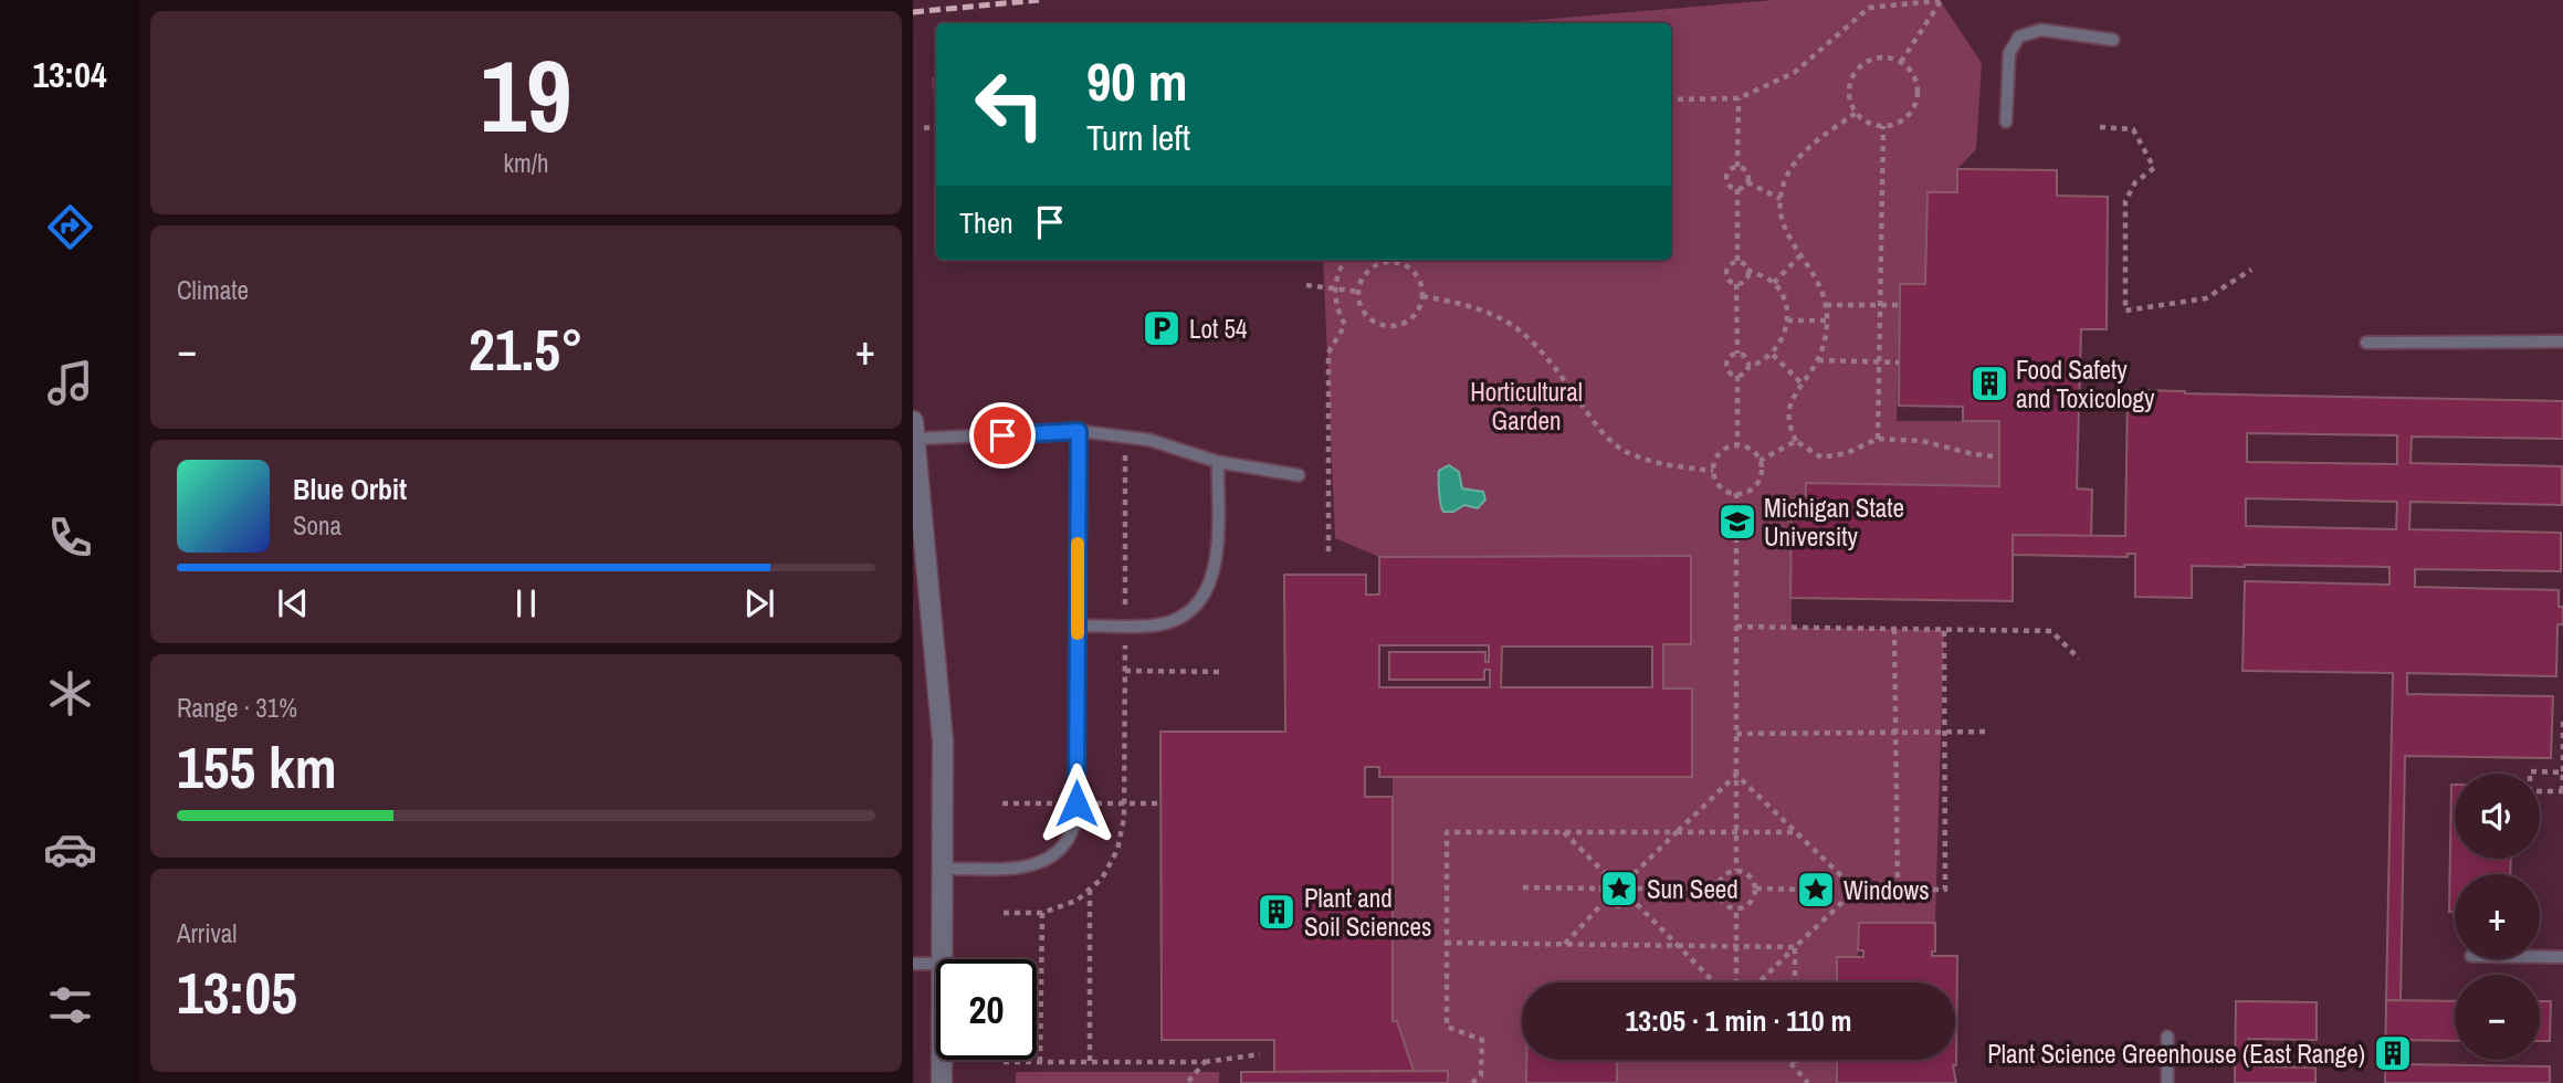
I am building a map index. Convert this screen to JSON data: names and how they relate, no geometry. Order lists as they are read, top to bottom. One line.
{"parks":["Horticultural Garden"],"places":{"parking":["Lot 54"],"building":["Food Safety and Toxicology","Plant and Soil Sciences","Plant Science Greenhouse (East Range)"],"school or university":["Michigan State University"],"place":["Sun Seed","Windows"]},"page":{"tabs":"13:04","tile":[["19","km/h"],"Climate",["Range · 31%","155 km"],["Arrival","13:05"]],"turn":["90 m","Turn left"],"then":"Then","heat":["−","21.5°","+"],"song":["Blue Orbit","Sona"],"map_buttons":["+","−"],"limit":"20","trip":"13:05 · 1 min · 110 m"}}
